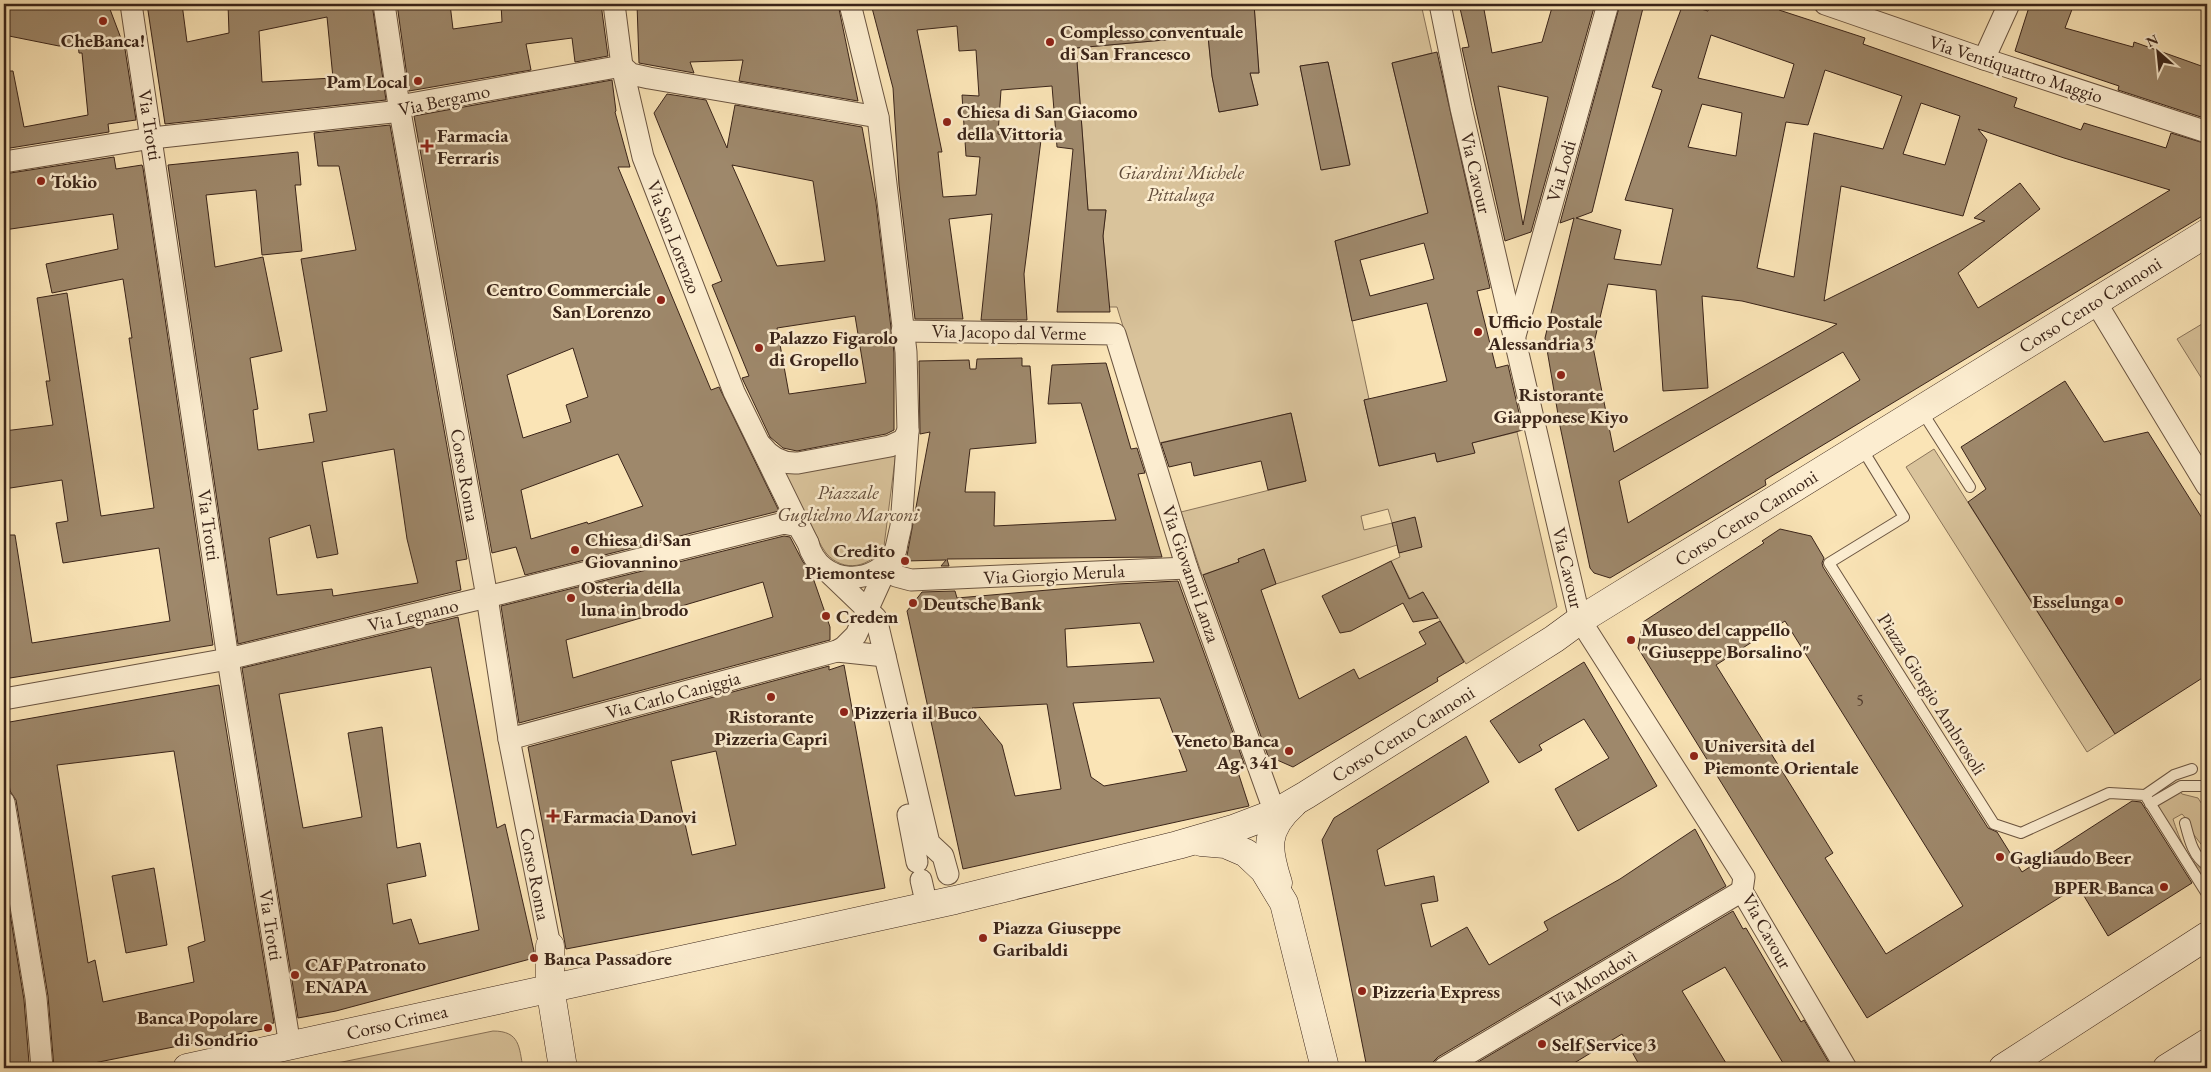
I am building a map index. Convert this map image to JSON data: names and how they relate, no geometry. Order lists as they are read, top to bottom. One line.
{"streets":{"street":["Via Ventiquattro Maggio","Via Bergamo","Via Trotti","Via Lodi","Via Cavour","Via San Lorenzo","Corso Cento Cannoni","Via Jacopo dal Verme","Corso Roma","Via Giorgio Merula","Via Giovanni Lanza","Via Legnano","Via Carlo Caniggia","Via Mondovì","Corso Crimea"],"lane":["Piazza Giorgio Ambrosoli"]},"crossings":[["Via Bergamo","Via Trotti"],["Via Bergamo","Via San Lorenzo"],["Via Bergamo","Corso Roma"],["Via Trotti","Via Legnano"],["Via Trotti","Corso Crimea"],["Via Lodi","Via Cavour"],["Via Cavour","Corso Cento Cannoni"],["Via Cavour","Via Mondovì"],["Via San Lorenzo","Via Legnano"],["Corso Cento Cannoni","Piazza Giorgio Ambrosoli"],["Via Jacopo dal Verme","Via Giovanni Lanza"],["Corso Roma","Via Legnano"],["Corso Roma","Via Carlo Caniggia"],["Via Giorgio Merula","Via Giovanni Lanza"]],"parks":["Giardini Michele Pittaluga","Piazzale Guglielmo Marconi"],"places":{"other":["CheBanca!","Complesso conventuale di San Francesco","Pam Local","Chiesa di San Giacomo della Vittoria","Tokio","Centro Commerciale San Lorenzo","Ufficio Postale Alessandria 3","Palazzo Figarolo di Gropello","Ristorante Giapponese Kiyo","Chiesa di San Giovannino","Credito Piemontese","Osteria della luna in brodo","Esselunga","Deutsche Bank","Credem","Museo del cappello \"Giuseppe Borsalino\"","Ristorante Pizzeria Capri","Pizzeria il Buco","Veneto Banca Ag. 341","Università del Piemonte Orientale","Gagliaudo Beer","BPER Banca","Piazza Giuseppe Garibaldi","Banca Passadore","CAF Patronato ENAPA","Pizzeria Express","Banca Popolare di Sondrio","Self Service 3"],"health":["Farmacia Ferraris","Farmacia Danovi"]},"house_numbers":["5"],"north":"top left"}
